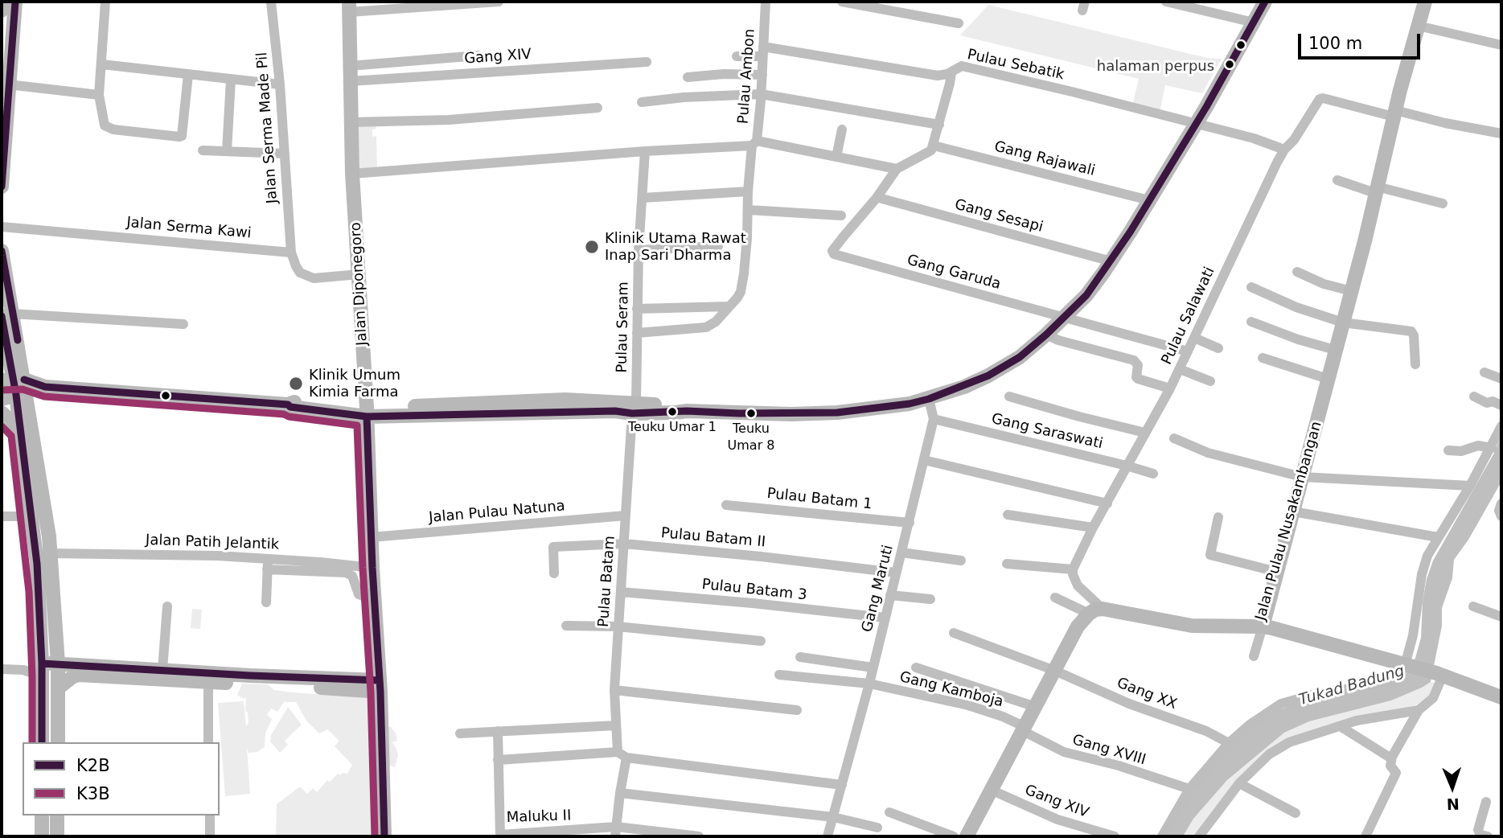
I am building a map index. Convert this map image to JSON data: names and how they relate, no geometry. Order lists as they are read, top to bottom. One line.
{"streets":{"main road":["Jalan Diponegoro","Jalan Pulau Nusakambangan"],"street":["Gang XIV","Pulau Sebatik","Pulau Ambon","Jalan Serma Made Pil","Gang Rajawali","Gang Sesapi","Jalan Serma Kawi","Gang Garuda","Pulau Salawati","Pulau Seram","Gang Saraswati","Pulau Batam 1","Jalan Pulau Natuna","Pulau Batam II","Jalan Patih Jelantik","Pulau Batam","Gang Maruti","Pulau Batam 3","Gang Kamboja","Gang XX","Gang XVIII","Maluku II"]},"crossings":[["Gang XIV","Jalan Diponegoro"],["Pulau Sebatik","Pulau Ambon"],["Pulau Sebatik","Pulau Salawati"],["Pulau Ambon","Jalan Diponegoro"],["Pulau Ambon","Pulau Seram"],["Jalan Serma Made Pil","Jalan Serma Kawi"],["Gang Garuda","Pulau Salawati"],["Jalan Diponegoro","Jalan Pulau Natuna"],["Jalan Diponegoro","Jalan Patih Jelantik"],["Pulau Salawati","Gang Saraswati"],["Pulau Salawati","Jalan Pulau Nusakambangan"],["Pulau Seram","Pulau Batam"],["Gang Saraswati","Gang Maruti"],["Pulau Batam 1","Gang Maruti"],["Jalan Pulau Natuna","Pulau Batam"],["Pulau Batam II","Pulau Batam"],["Pulau Batam II","Gang Maruti"],["Pulau Batam","Pulau Batam 3"],["Gang Maruti","Pulau Batam 3"],["Gang Maruti","Gang Kamboja"],["Gang Kamboja","Gang XVIII"]],"water":["Tukad Badung"],"parks":["halaman perpus"],"places":["Klinik Utama Rawat Inap Sari Dharma","Klinik Umum Kimia Farma","Teuku Umar 1","Teuku Umar 8"],"lines":["transit line K2B","transit line K3B"],"legend":["K2B","K3B"],"scale_bar":"100 m","north":"bottom"}
